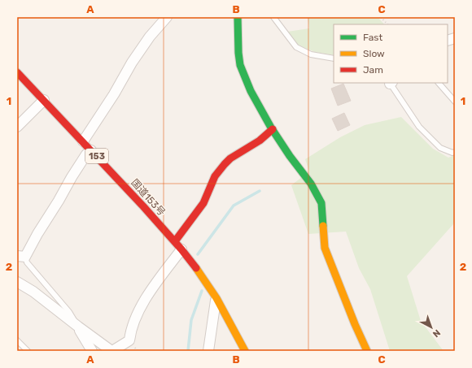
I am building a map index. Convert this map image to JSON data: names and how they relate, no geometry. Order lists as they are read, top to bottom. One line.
{"streets":{"main road":["153","国道153号"]},"legend":["Fast","Slow","Jam"],"north":"bottom right","grid":{"columns":["A","B","C"],"rows":["1","2"]}}
